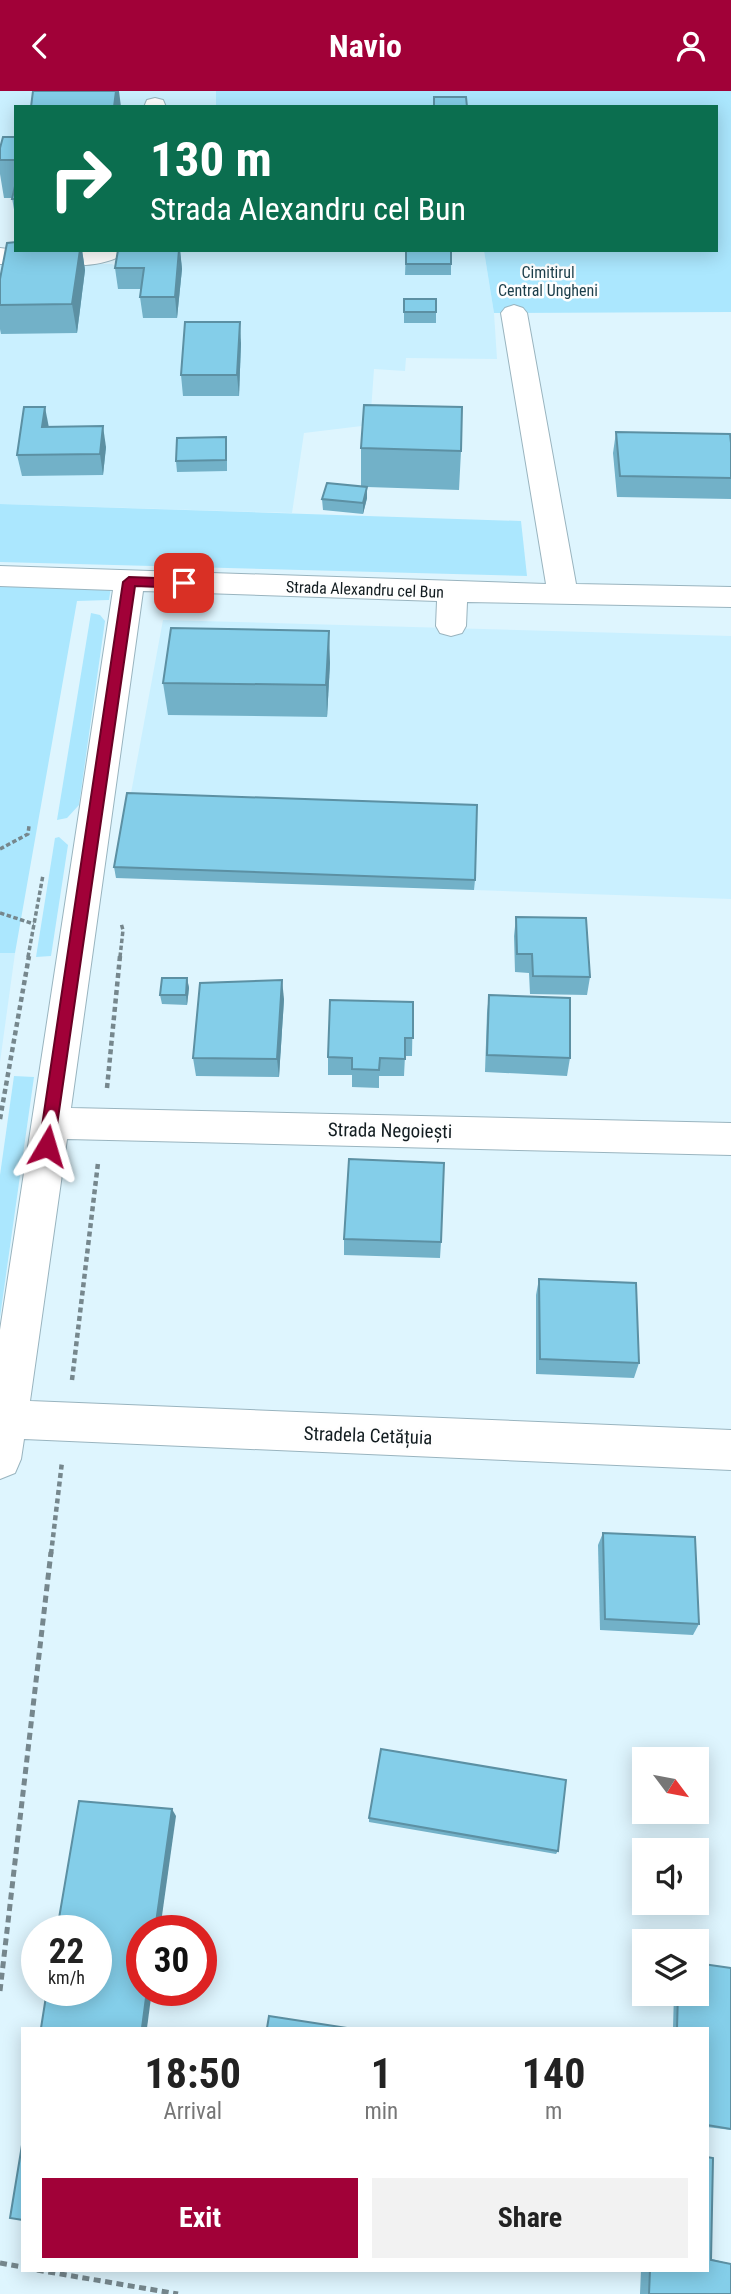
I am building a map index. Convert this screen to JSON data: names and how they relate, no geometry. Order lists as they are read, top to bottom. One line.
{"streets":{"street":["Strada Alexandru cel Bun","Strada Negoiești","Stradela Cetățuia"]},"parks":["Cimitirul Central Ungheni"],"north":"bottom right","page":{"header":"Navio","turn":["130 m","Strada Alexandru cel Bun"],"speed":"22 km/h","limit":"30","eta":["18:50","Arrival","1","min","140","m"],"buttons":["Exit","Share"]}}
